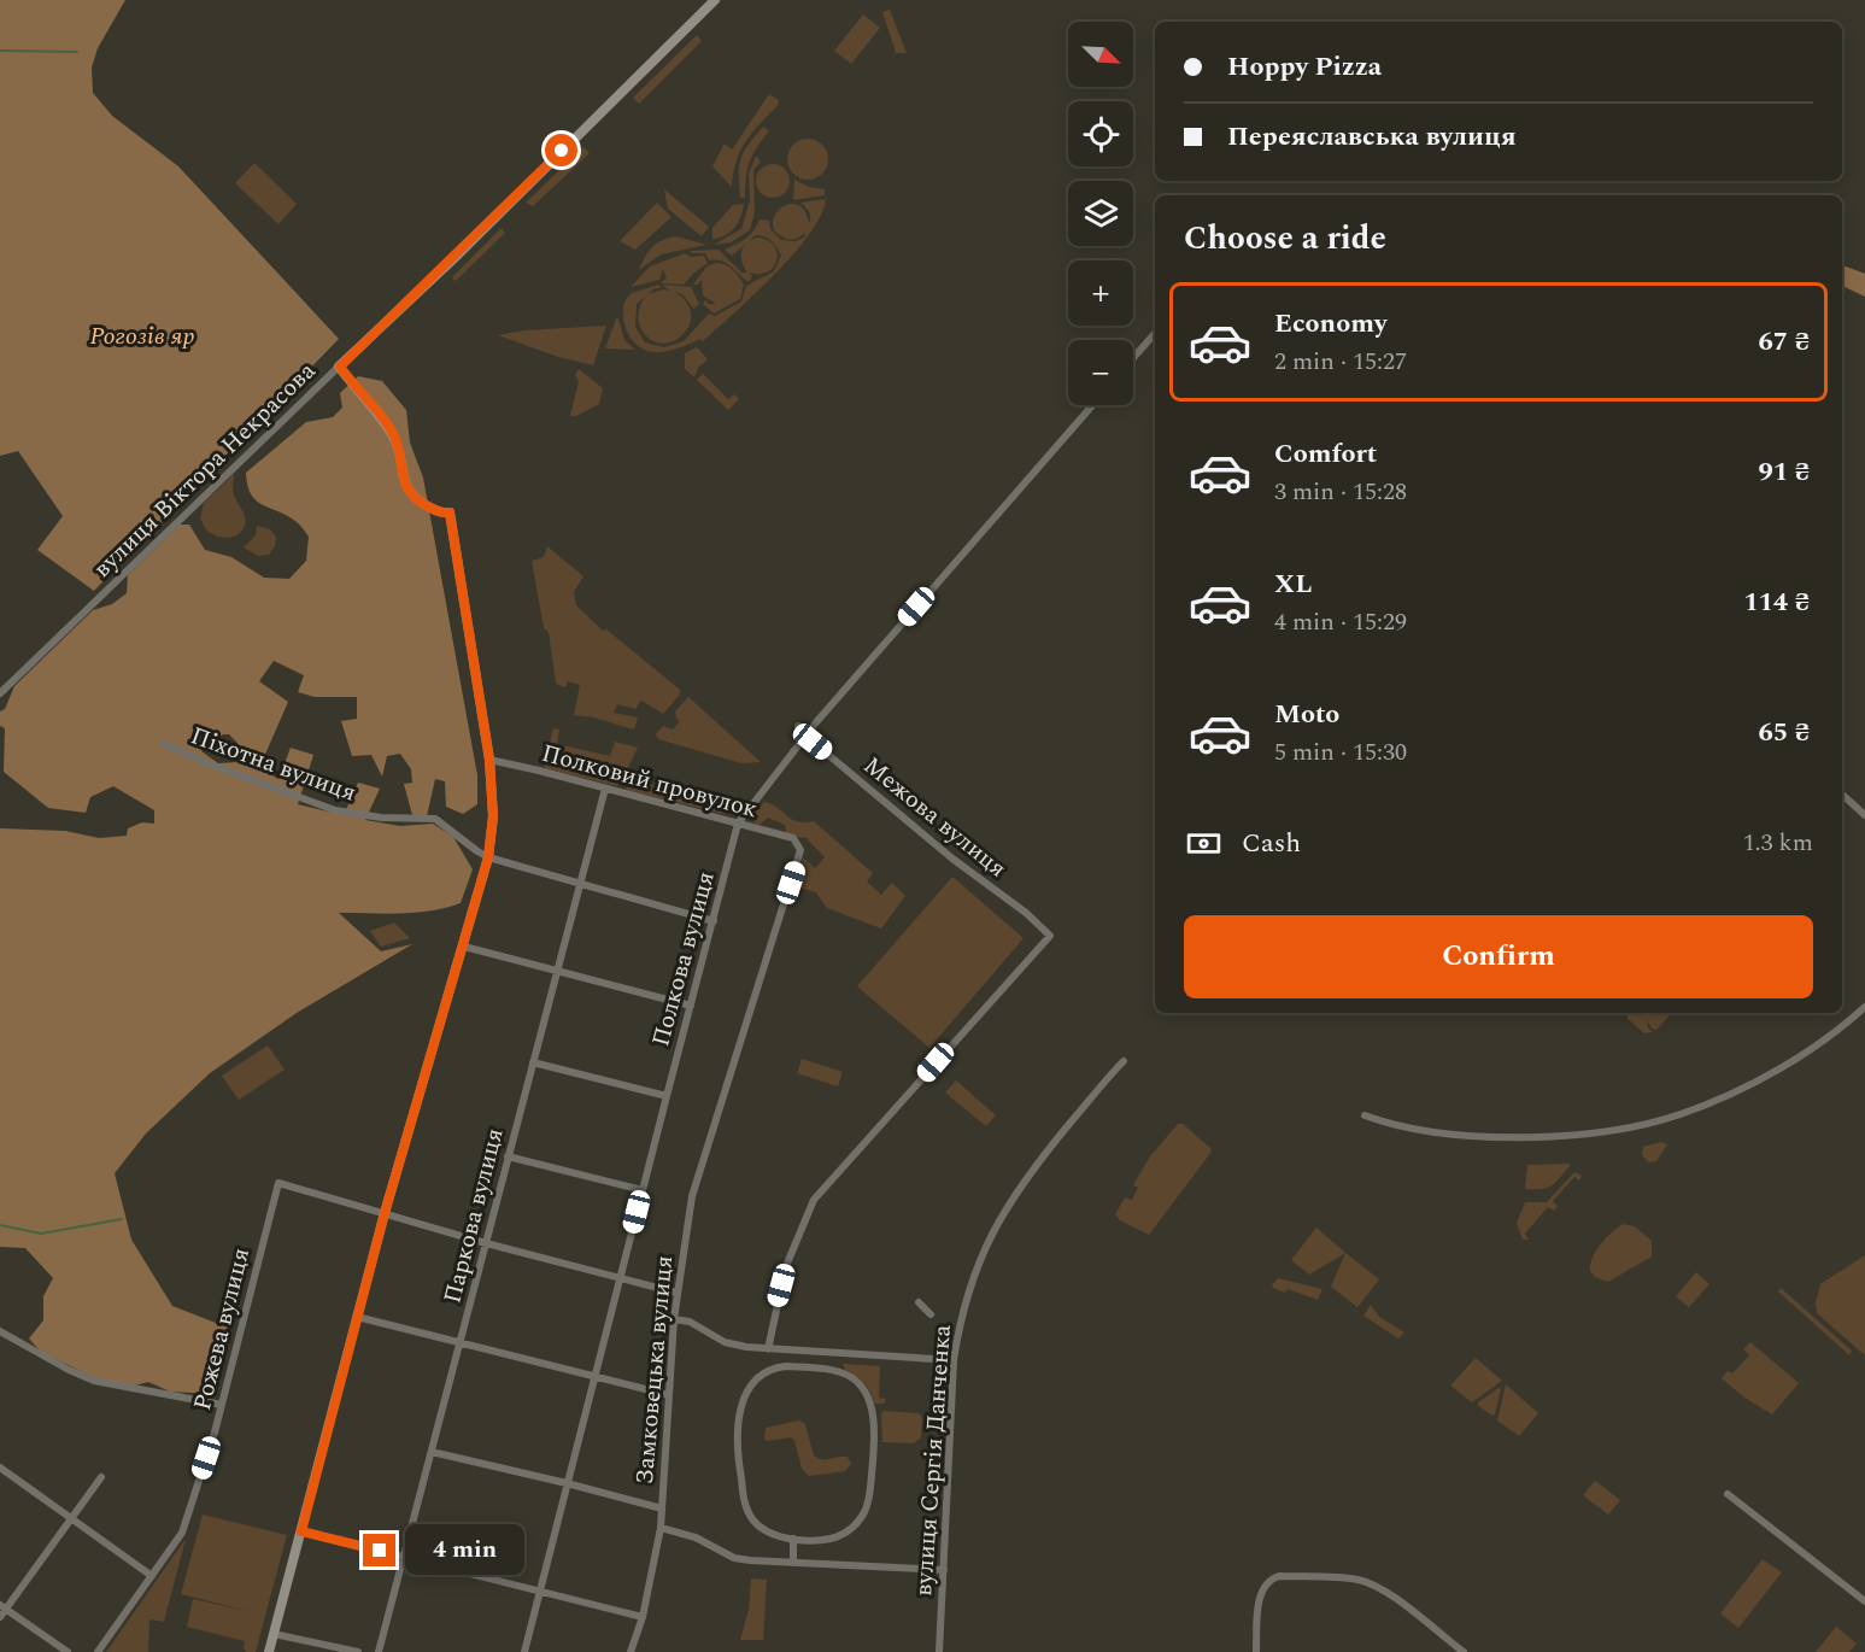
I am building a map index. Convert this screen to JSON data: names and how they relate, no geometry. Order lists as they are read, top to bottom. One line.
{"streets":{"main road":["вулиця Віктора Некрасова"],"street":["Піхотна вулиця","Полковий провулок","Межова вулиця","Полкова вулиця","Паркова вулиця","Рожева вулиця","Замковецька вулиця","вулиця Сергія Данченка"]},"crossings":[["Піхотна вулиця","Полкова вулиця"],["Піхотна вулиця","Паркова вулиця"],["Полковий провулок","Полкова вулиця"],["Полковий провулок","Паркова вулиця"],["Полковий провулок","Замковецька вулиця"],["Межова вулиця","Полкова вулиця"]],"parks":["Рогозів яр"],"north":"bottom right","page":{"map_buttons":["+","−"],"banner":["Hoppy Pizza","Переяславська вулиця"],"heading":"Choose a ride","list":[{"name":"Economy","note":"2 min · 15:27","value":"67 ₴"},{"name":"Comfort","note":"3 min · 15:28","value":"91 ₴"},{"name":"XL","note":"4 min · 15:29","value":"114 ₴"},{"name":"Moto","note":"5 min · 15:30","value":"65 ₴"}],"pay":["Cash","1.3 km"],"buttons":"Confirm","bubble":"4 min"}}
